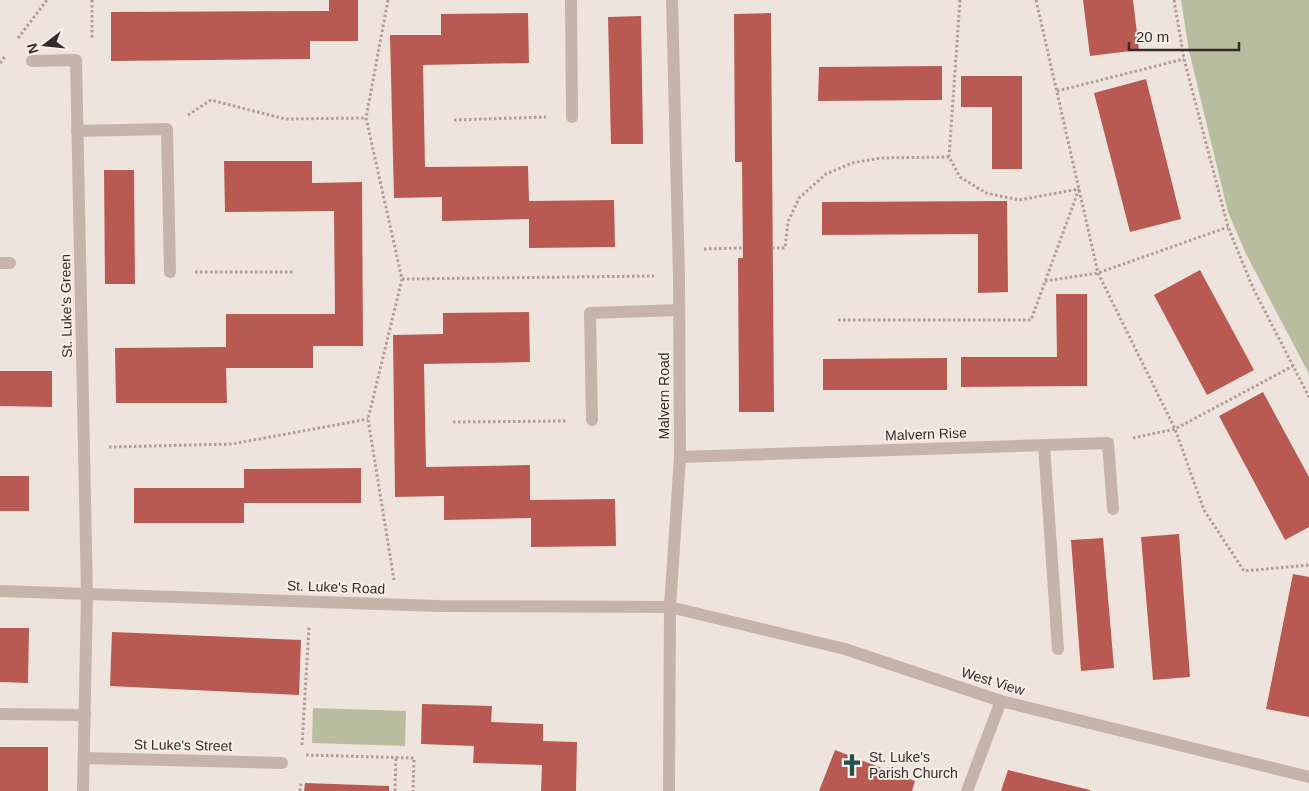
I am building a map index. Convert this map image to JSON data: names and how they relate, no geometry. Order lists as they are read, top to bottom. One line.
{"streets":{"street":["St. Luke's Green","Malvern Road","Malvern Rise","St. Luke's Road","West View","St Luke's Street"]},"crossings":[["St. Luke's Green","St. Luke's Road"],["Malvern Road","Malvern Rise"],["Malvern Road","St. Luke's Road"],["Malvern Road","West View"],["St. Luke's Road","West View"]],"places":{"church":["St. Luke's Parish Church"]},"scale_bar":"20 m","north":"left"}
